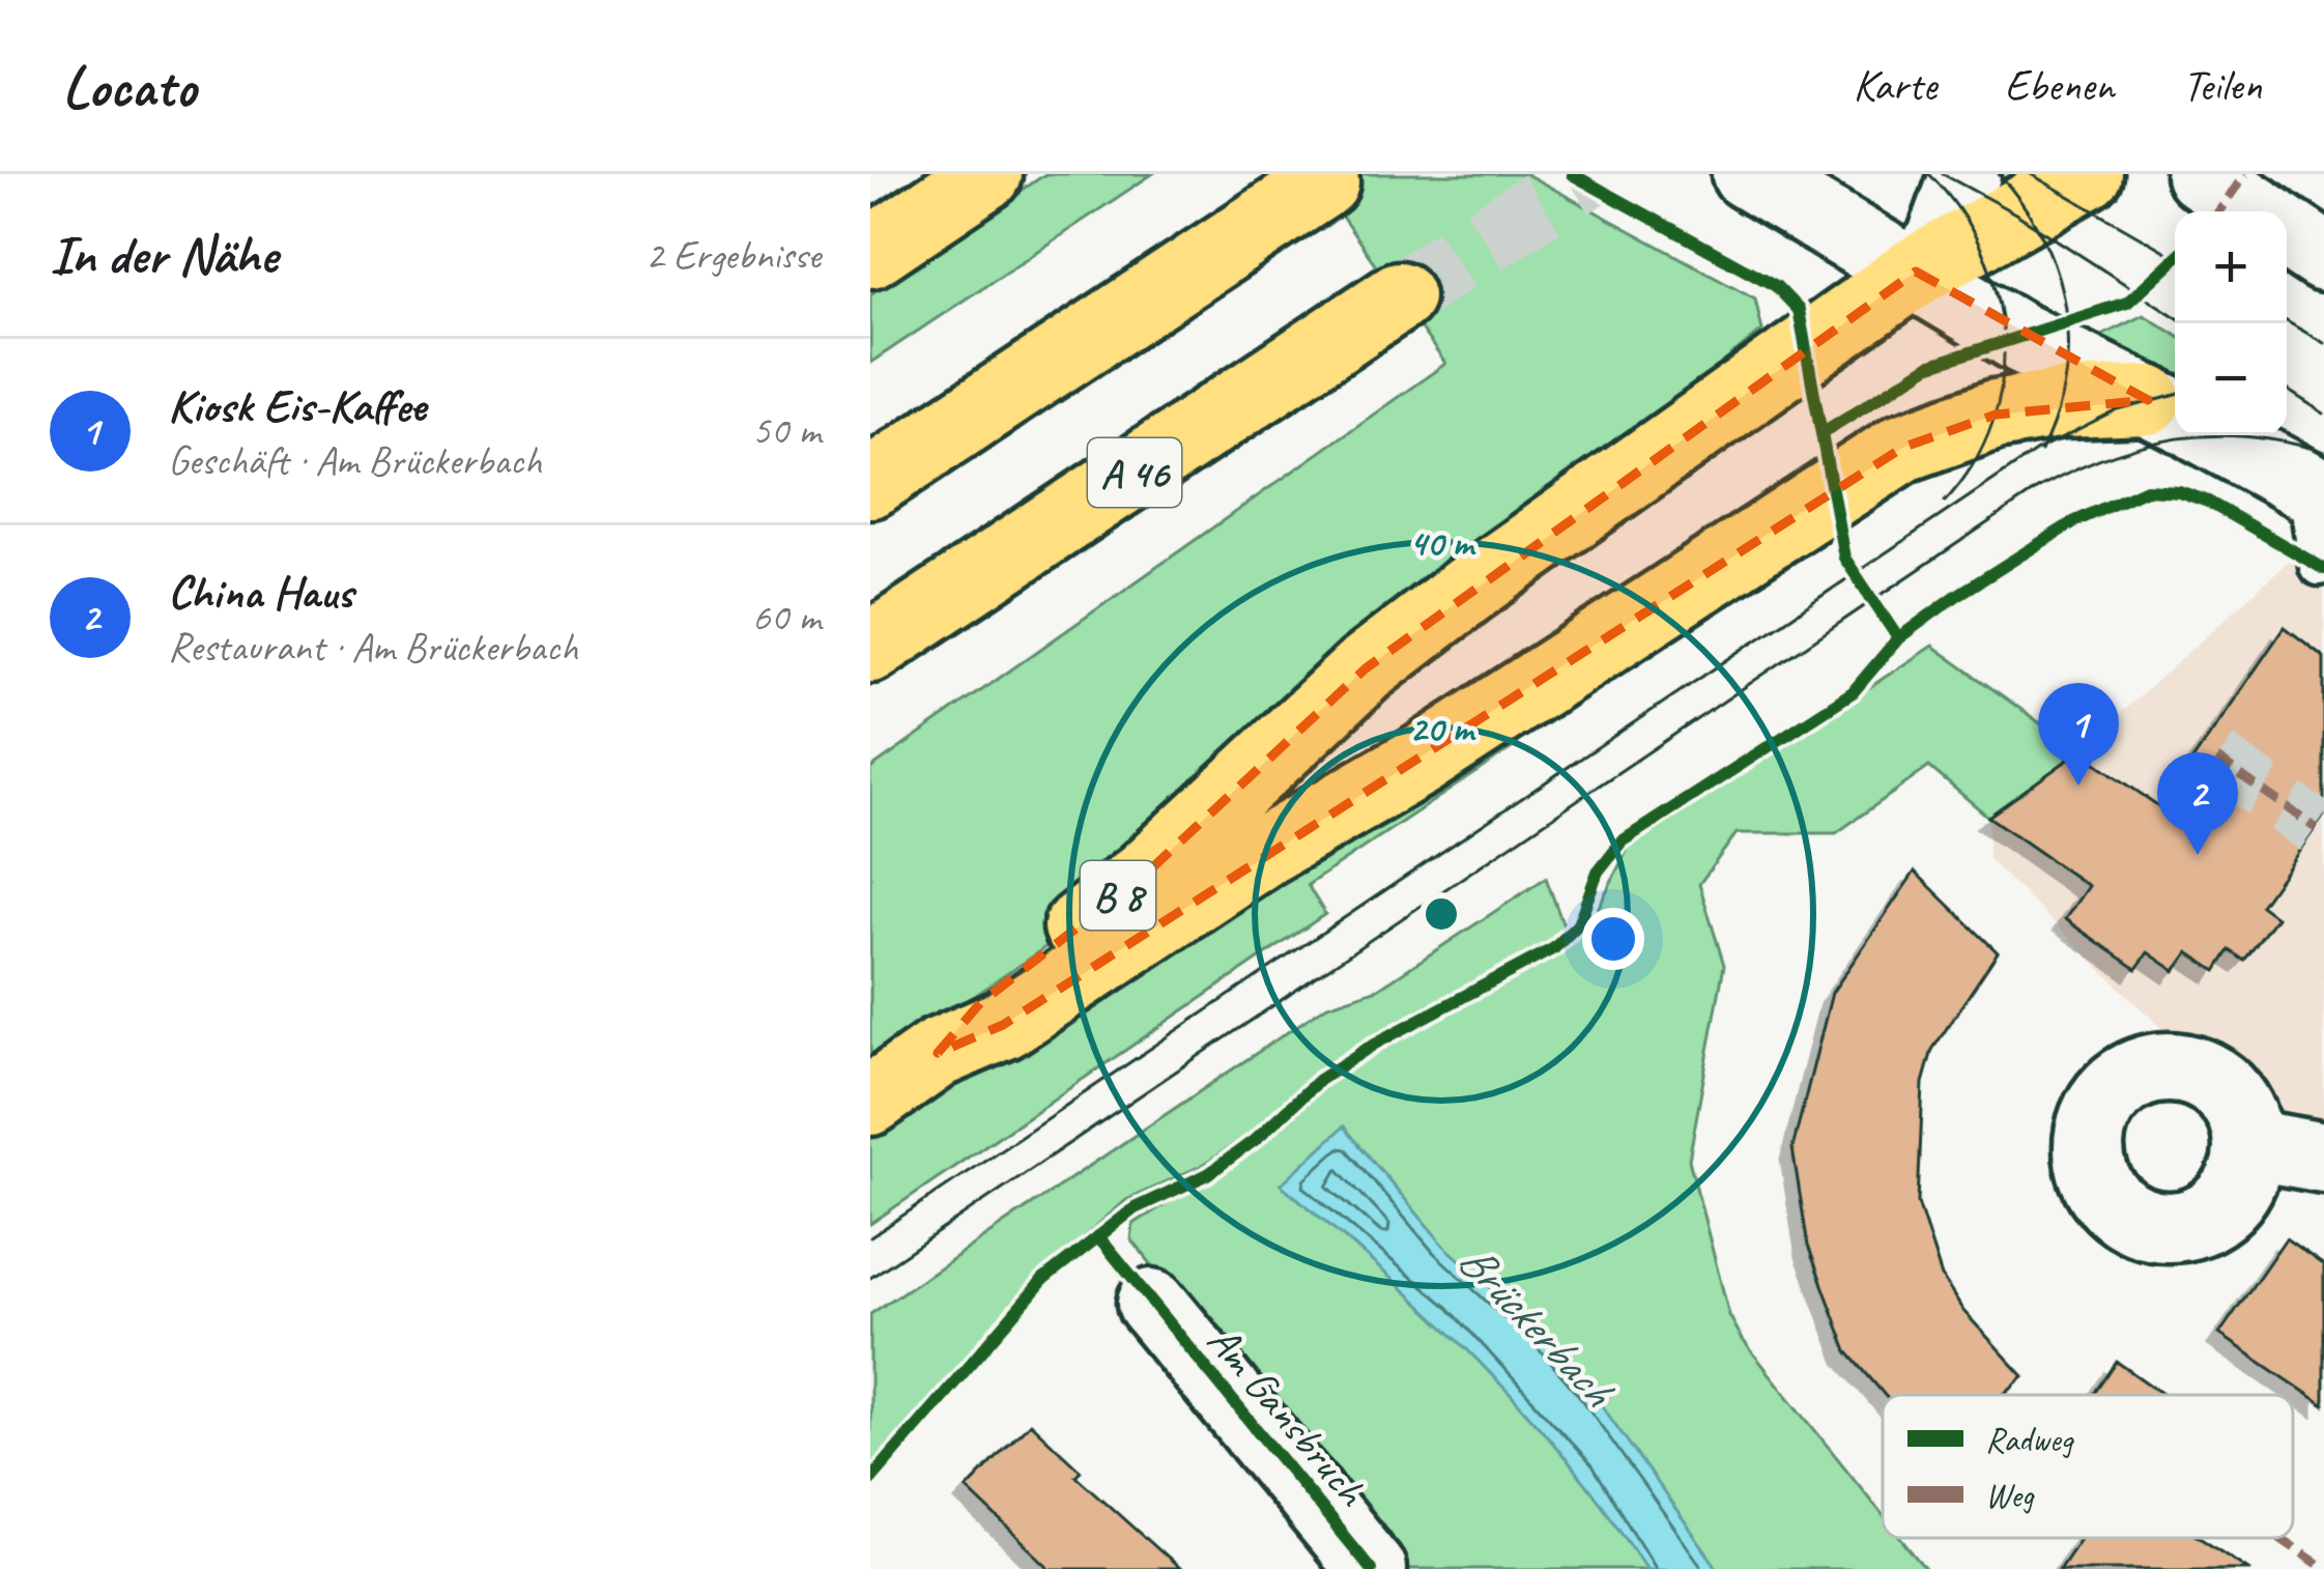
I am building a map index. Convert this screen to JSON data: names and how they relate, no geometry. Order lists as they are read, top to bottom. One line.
{"streets":{"main road":["A 46","B 8","Am Gansbruch"]},"water":["Brückerbach"],"legend":["Radweg","Weg"],"page":{"header":"Locato","nav":["Karte","Ebenen","Teilen"],"heading":["In der Nähe","2 Ergebnisse"],"map_buttons":["+","−"],"list":[{"mark":"1","name":"Kiosk Eis-Kaffee","note":"Geschäft · Am Brückerbach","value":"50 m"},{"mark":"2","name":"China Haus","note":"Restaurant · Am Brückerbach","value":"60 m"}],"pins":["1","2"]},"rings":["40 m","20 m"]}
